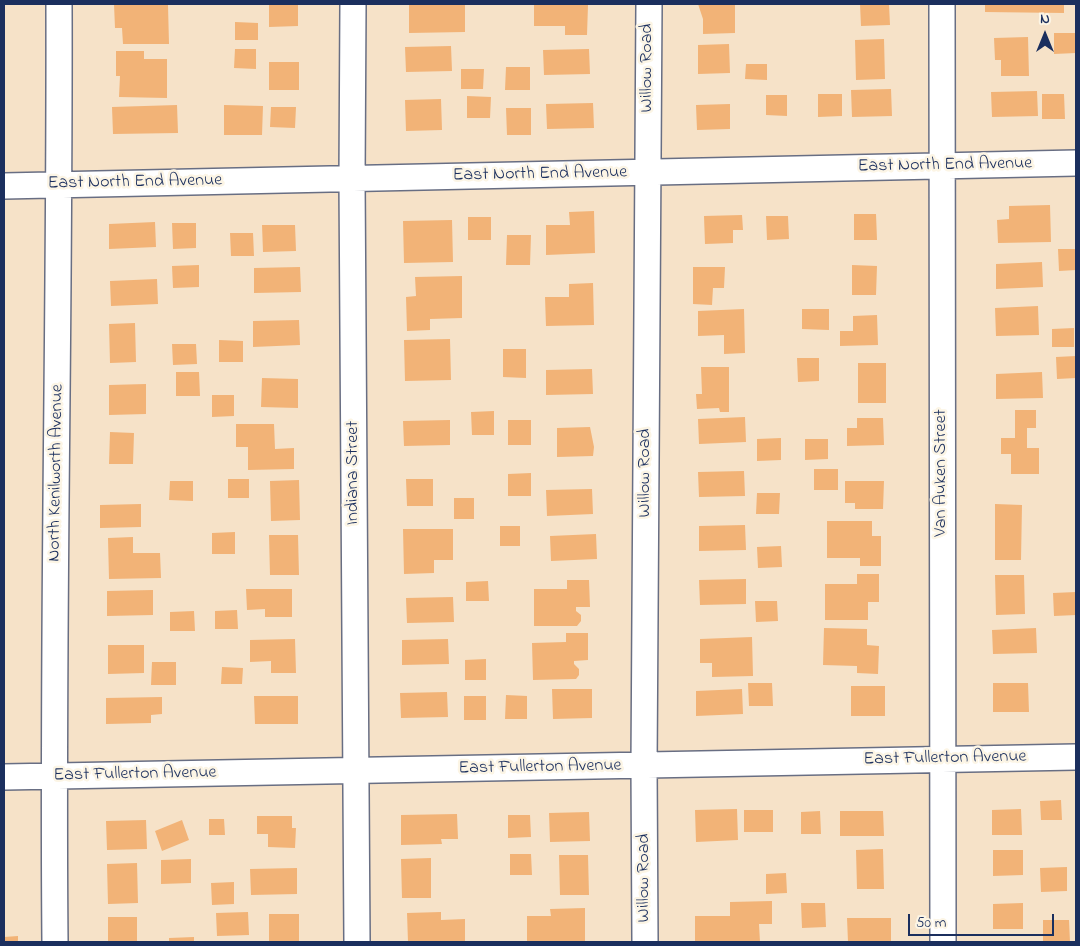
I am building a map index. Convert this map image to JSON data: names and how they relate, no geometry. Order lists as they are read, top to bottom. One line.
{"streets":{"street":["Willow Road","East North End Avenue","North Kenilworth Avenue","Indiana Street","Van Auken Street","East Fullerton Avenue"]},"crossings":[["Willow Road","East North End Avenue"],["Willow Road","East Fullerton Avenue"],["East North End Avenue","North Kenilworth Avenue"],["East North End Avenue","Indiana Street"],["East North End Avenue","Van Auken Street"],["North Kenilworth Avenue","East Fullerton Avenue"],["Indiana Street","East Fullerton Avenue"],["Van Auken Street","East Fullerton Avenue"]],"scale_bar":"50 m","north":"top"}
